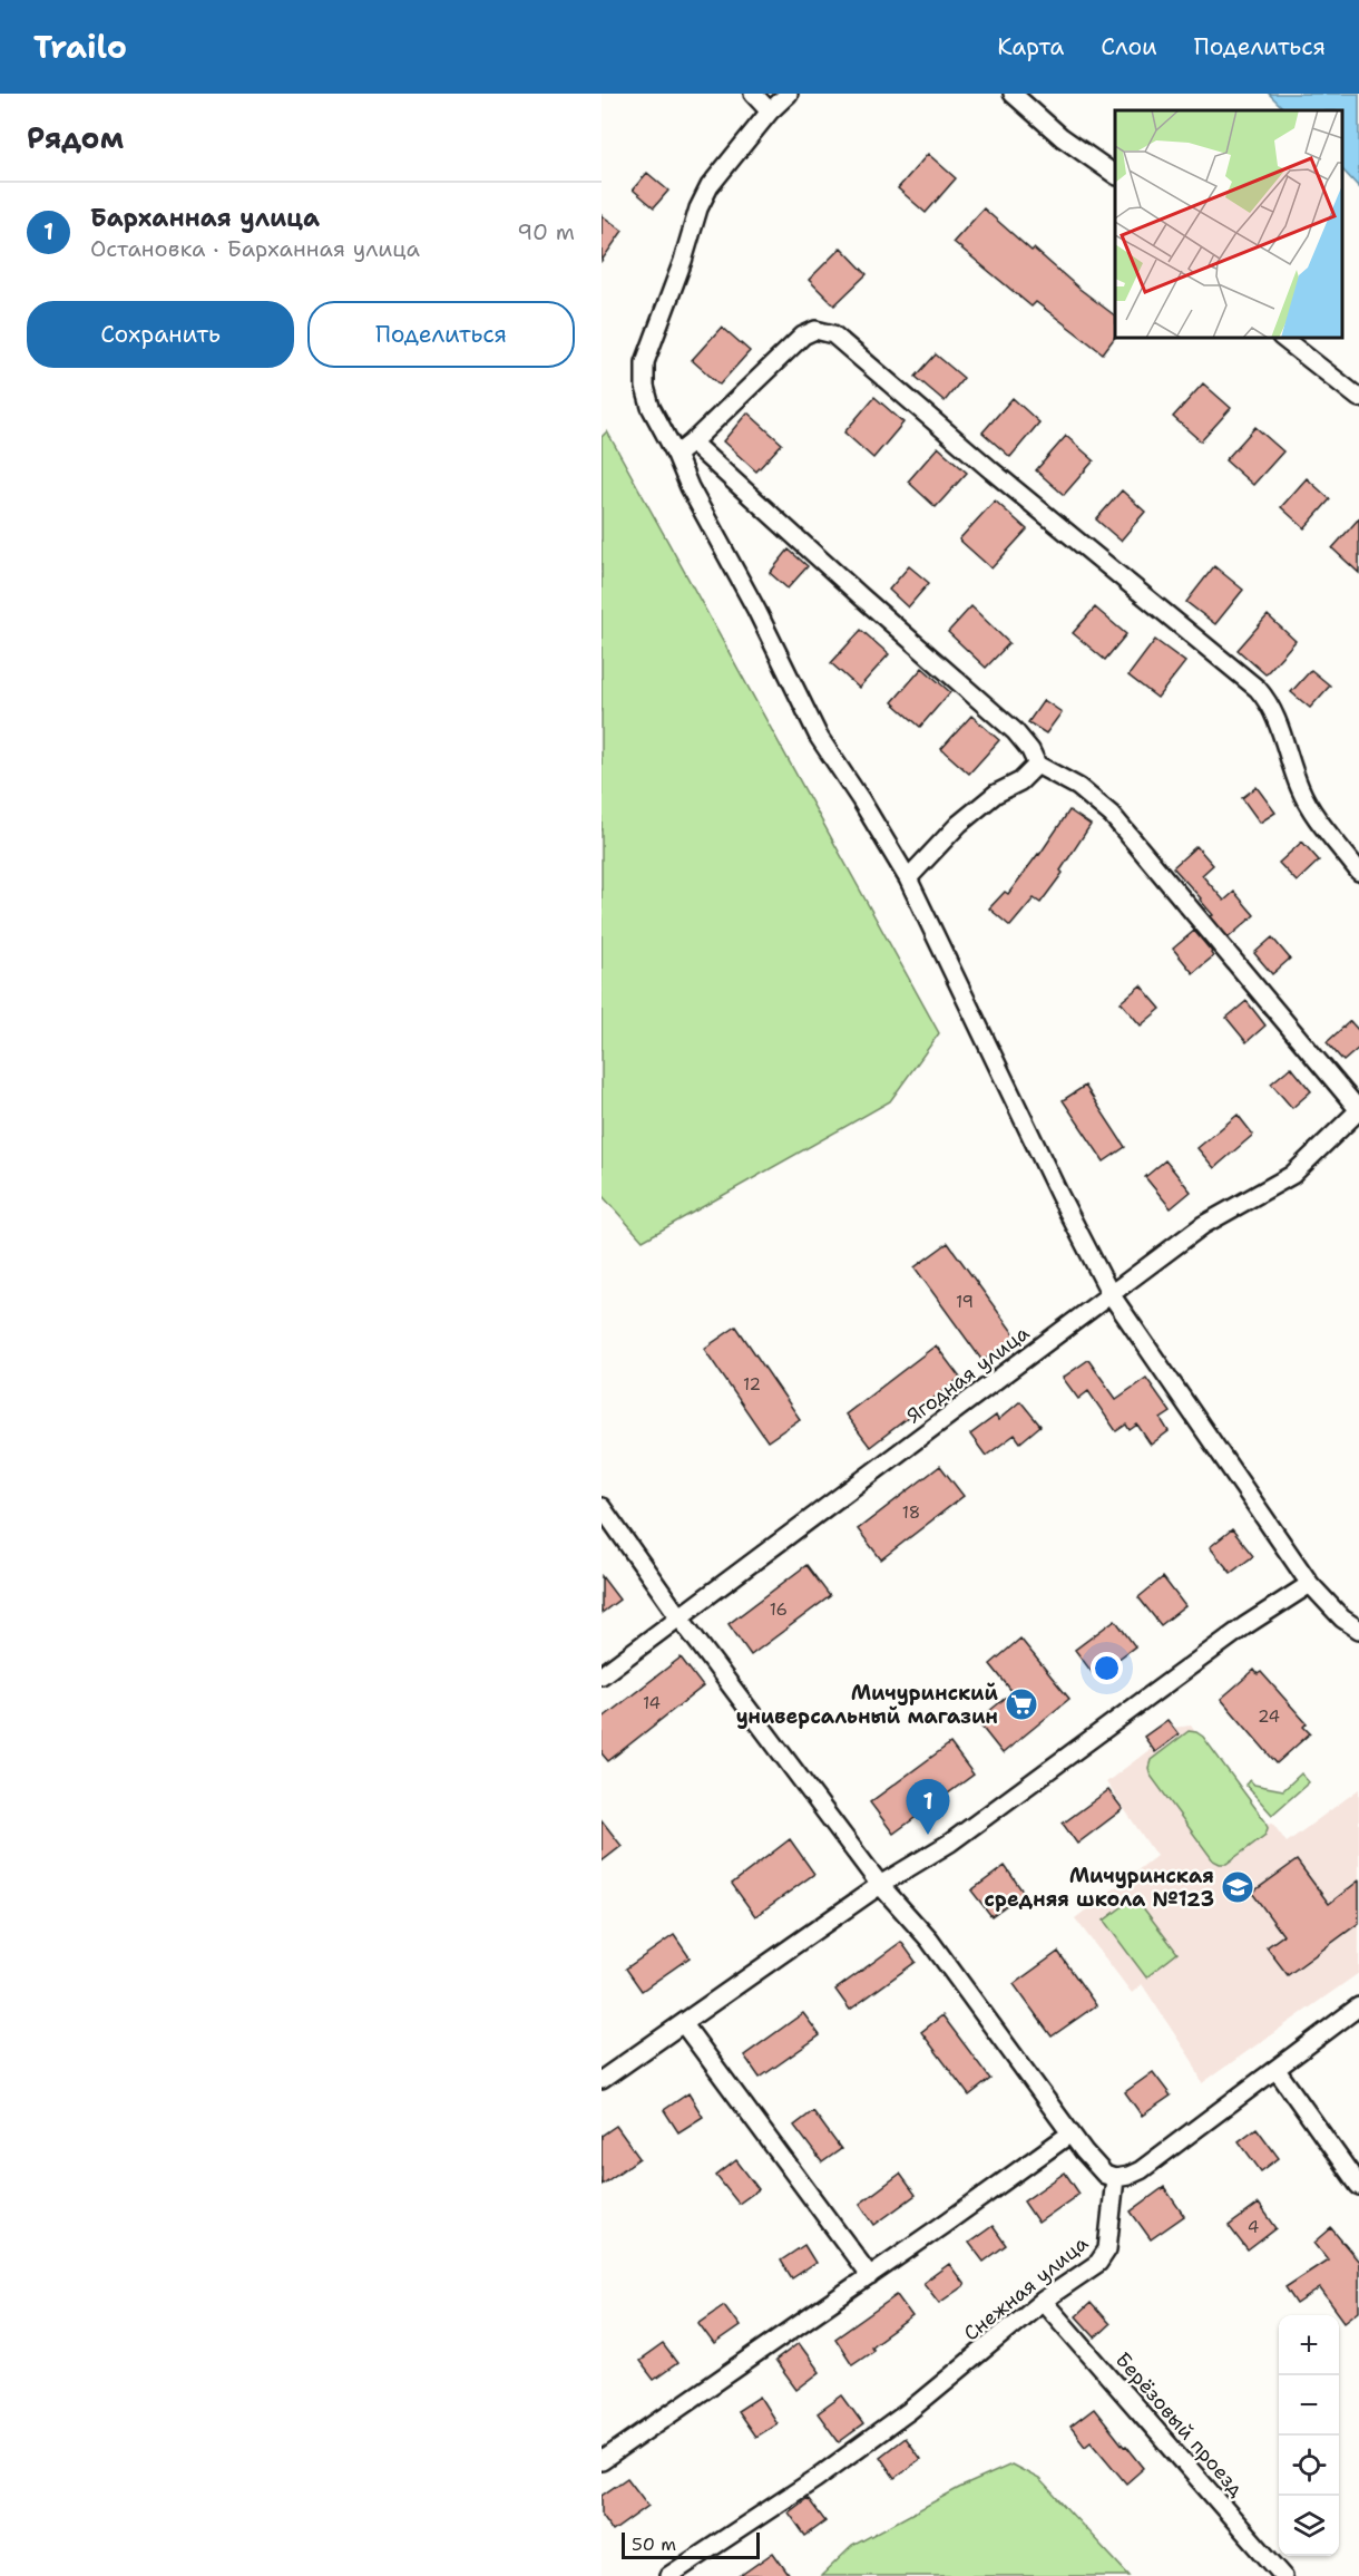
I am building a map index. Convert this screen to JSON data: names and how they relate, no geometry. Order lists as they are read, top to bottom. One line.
{"streets":{"street":["Ягодная улица","Снежная улица","Берёзовый проезд"]},"crossings":[["Снежная улица","Берёзовый проезд"]],"places":{"supermarket":["Мичуринский универсальный магазин"],"school or university":["Мичуринская средняя школа №123"]},"house_numbers":["19","12","18","16","14","24","4"],"scale_bar":"50 m","page":{"header":"Trailo","nav":["Карта","Слои","Поделиться"],"heading":"Рядом","list":[{"mark":"1","name":"Барханная улица","note":"Остановка · Барханная улица","value":"90 m"}],"buttons":["Сохранить","Поделиться"],"pins":"1","map_buttons":["+","−"],"scale":"50 m"}}
